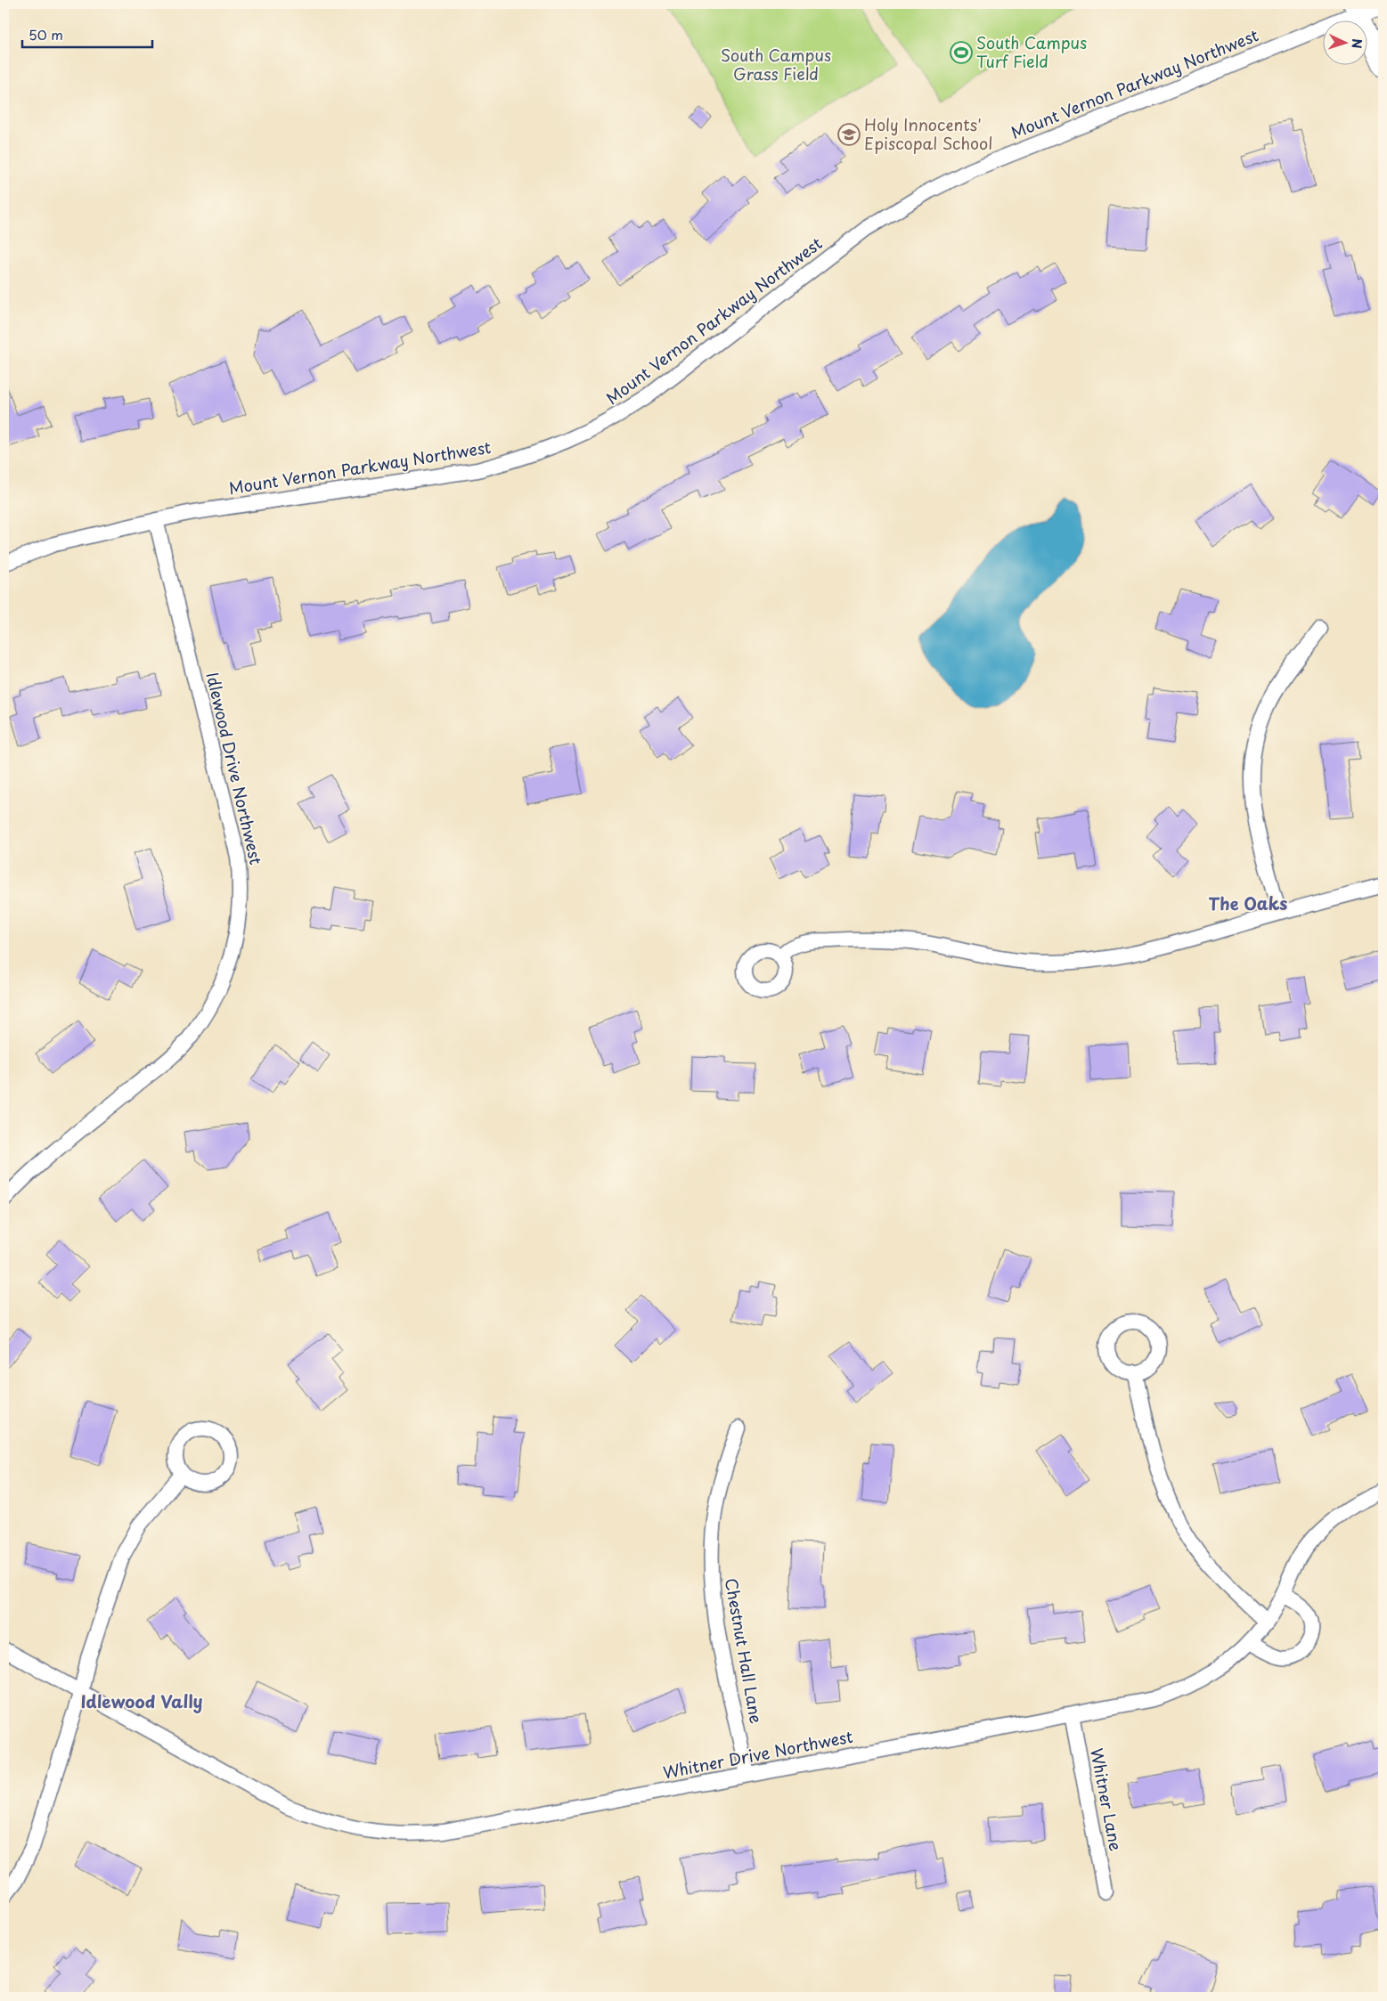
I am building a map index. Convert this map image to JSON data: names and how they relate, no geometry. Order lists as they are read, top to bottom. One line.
{"streets":{"street":["Mount Vernon Parkway Northwest","Idlewood Drive Northwest","Chestnut Hall Lane","Whitner Drive Northwest","Whitner Lane"]},"crossings":[["Mount Vernon Parkway Northwest","Idlewood Drive Northwest"],["Chestnut Hall Lane","Whitner Drive Northwest"],["Whitner Drive Northwest","Whitner Lane"]],"districts":["The Oaks","Idlewood Vally"],"parks":["South Campus Grass Field"],"places":{"sports":["South Campus Turf Field"],"school or university":["Holy Innocents' Episcopal School"]},"scale_bar":"50 m","north":"right"}
